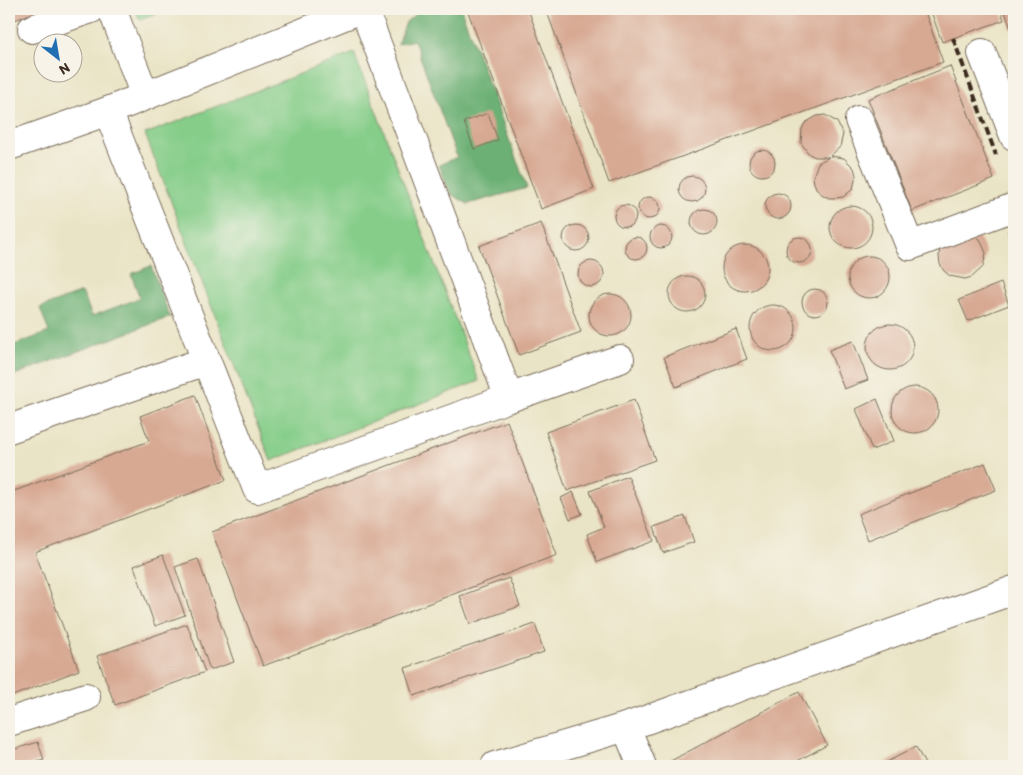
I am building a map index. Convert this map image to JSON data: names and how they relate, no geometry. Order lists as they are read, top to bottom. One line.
{"north":"bottom right"}
